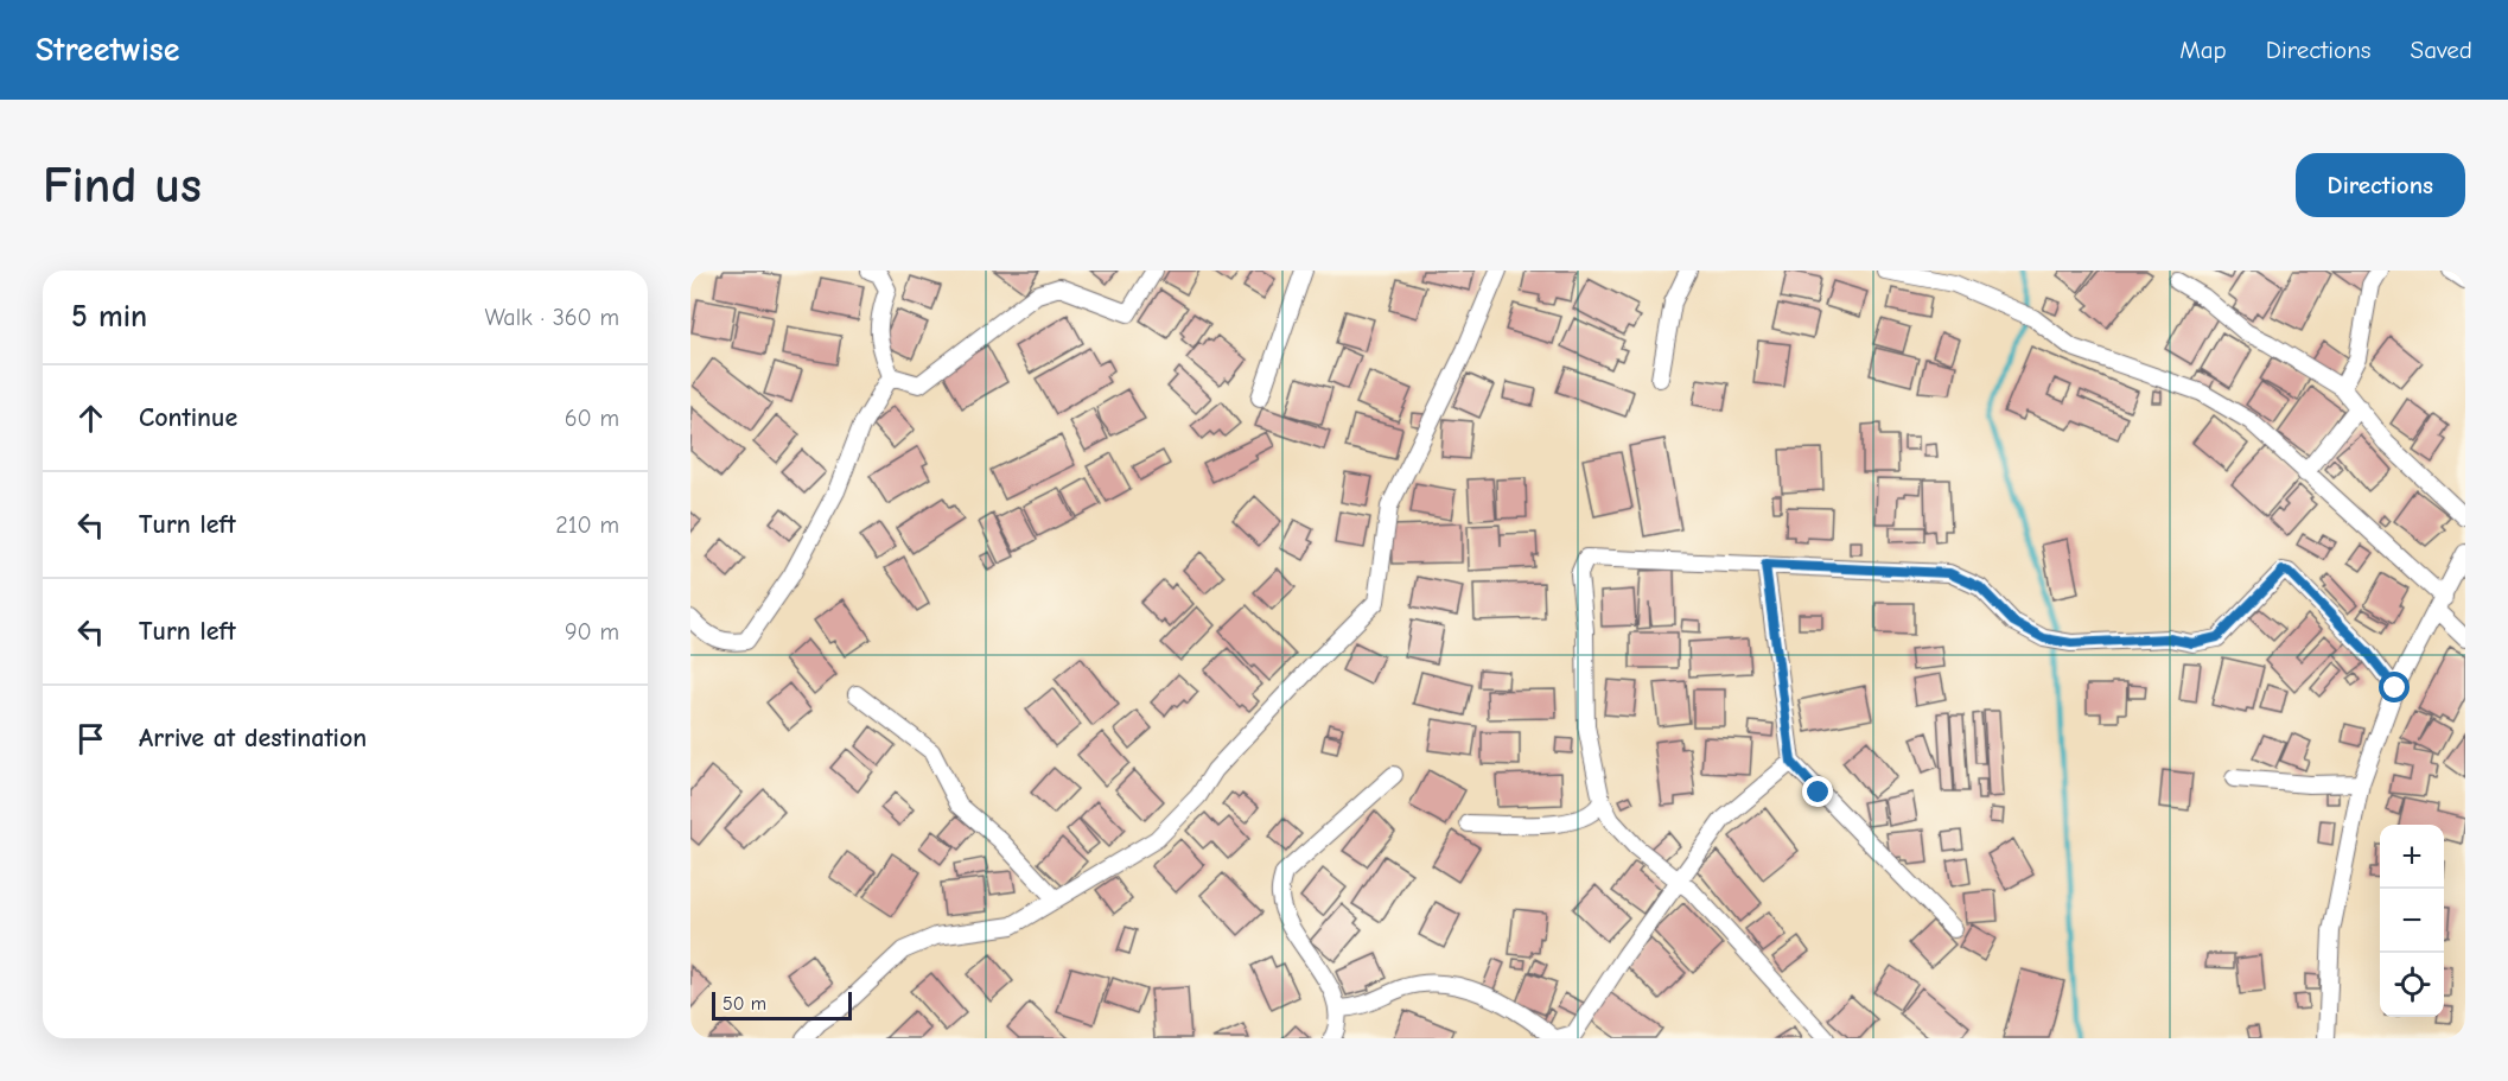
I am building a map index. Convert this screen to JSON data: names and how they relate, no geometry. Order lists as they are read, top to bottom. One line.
{"scale_bar":"50 m","page":{"header":"Streetwise","nav":["Map","Directions","Saved"],"buttons":"Directions","title":"Find us","heading":["5 min","Walk · 360 m"],"list":[["Continue","60 m"],["Turn left","210 m"],["Turn left","90 m"],"Arrive at destination"],"map_buttons":["+","−"],"scale":"50 m"}}
